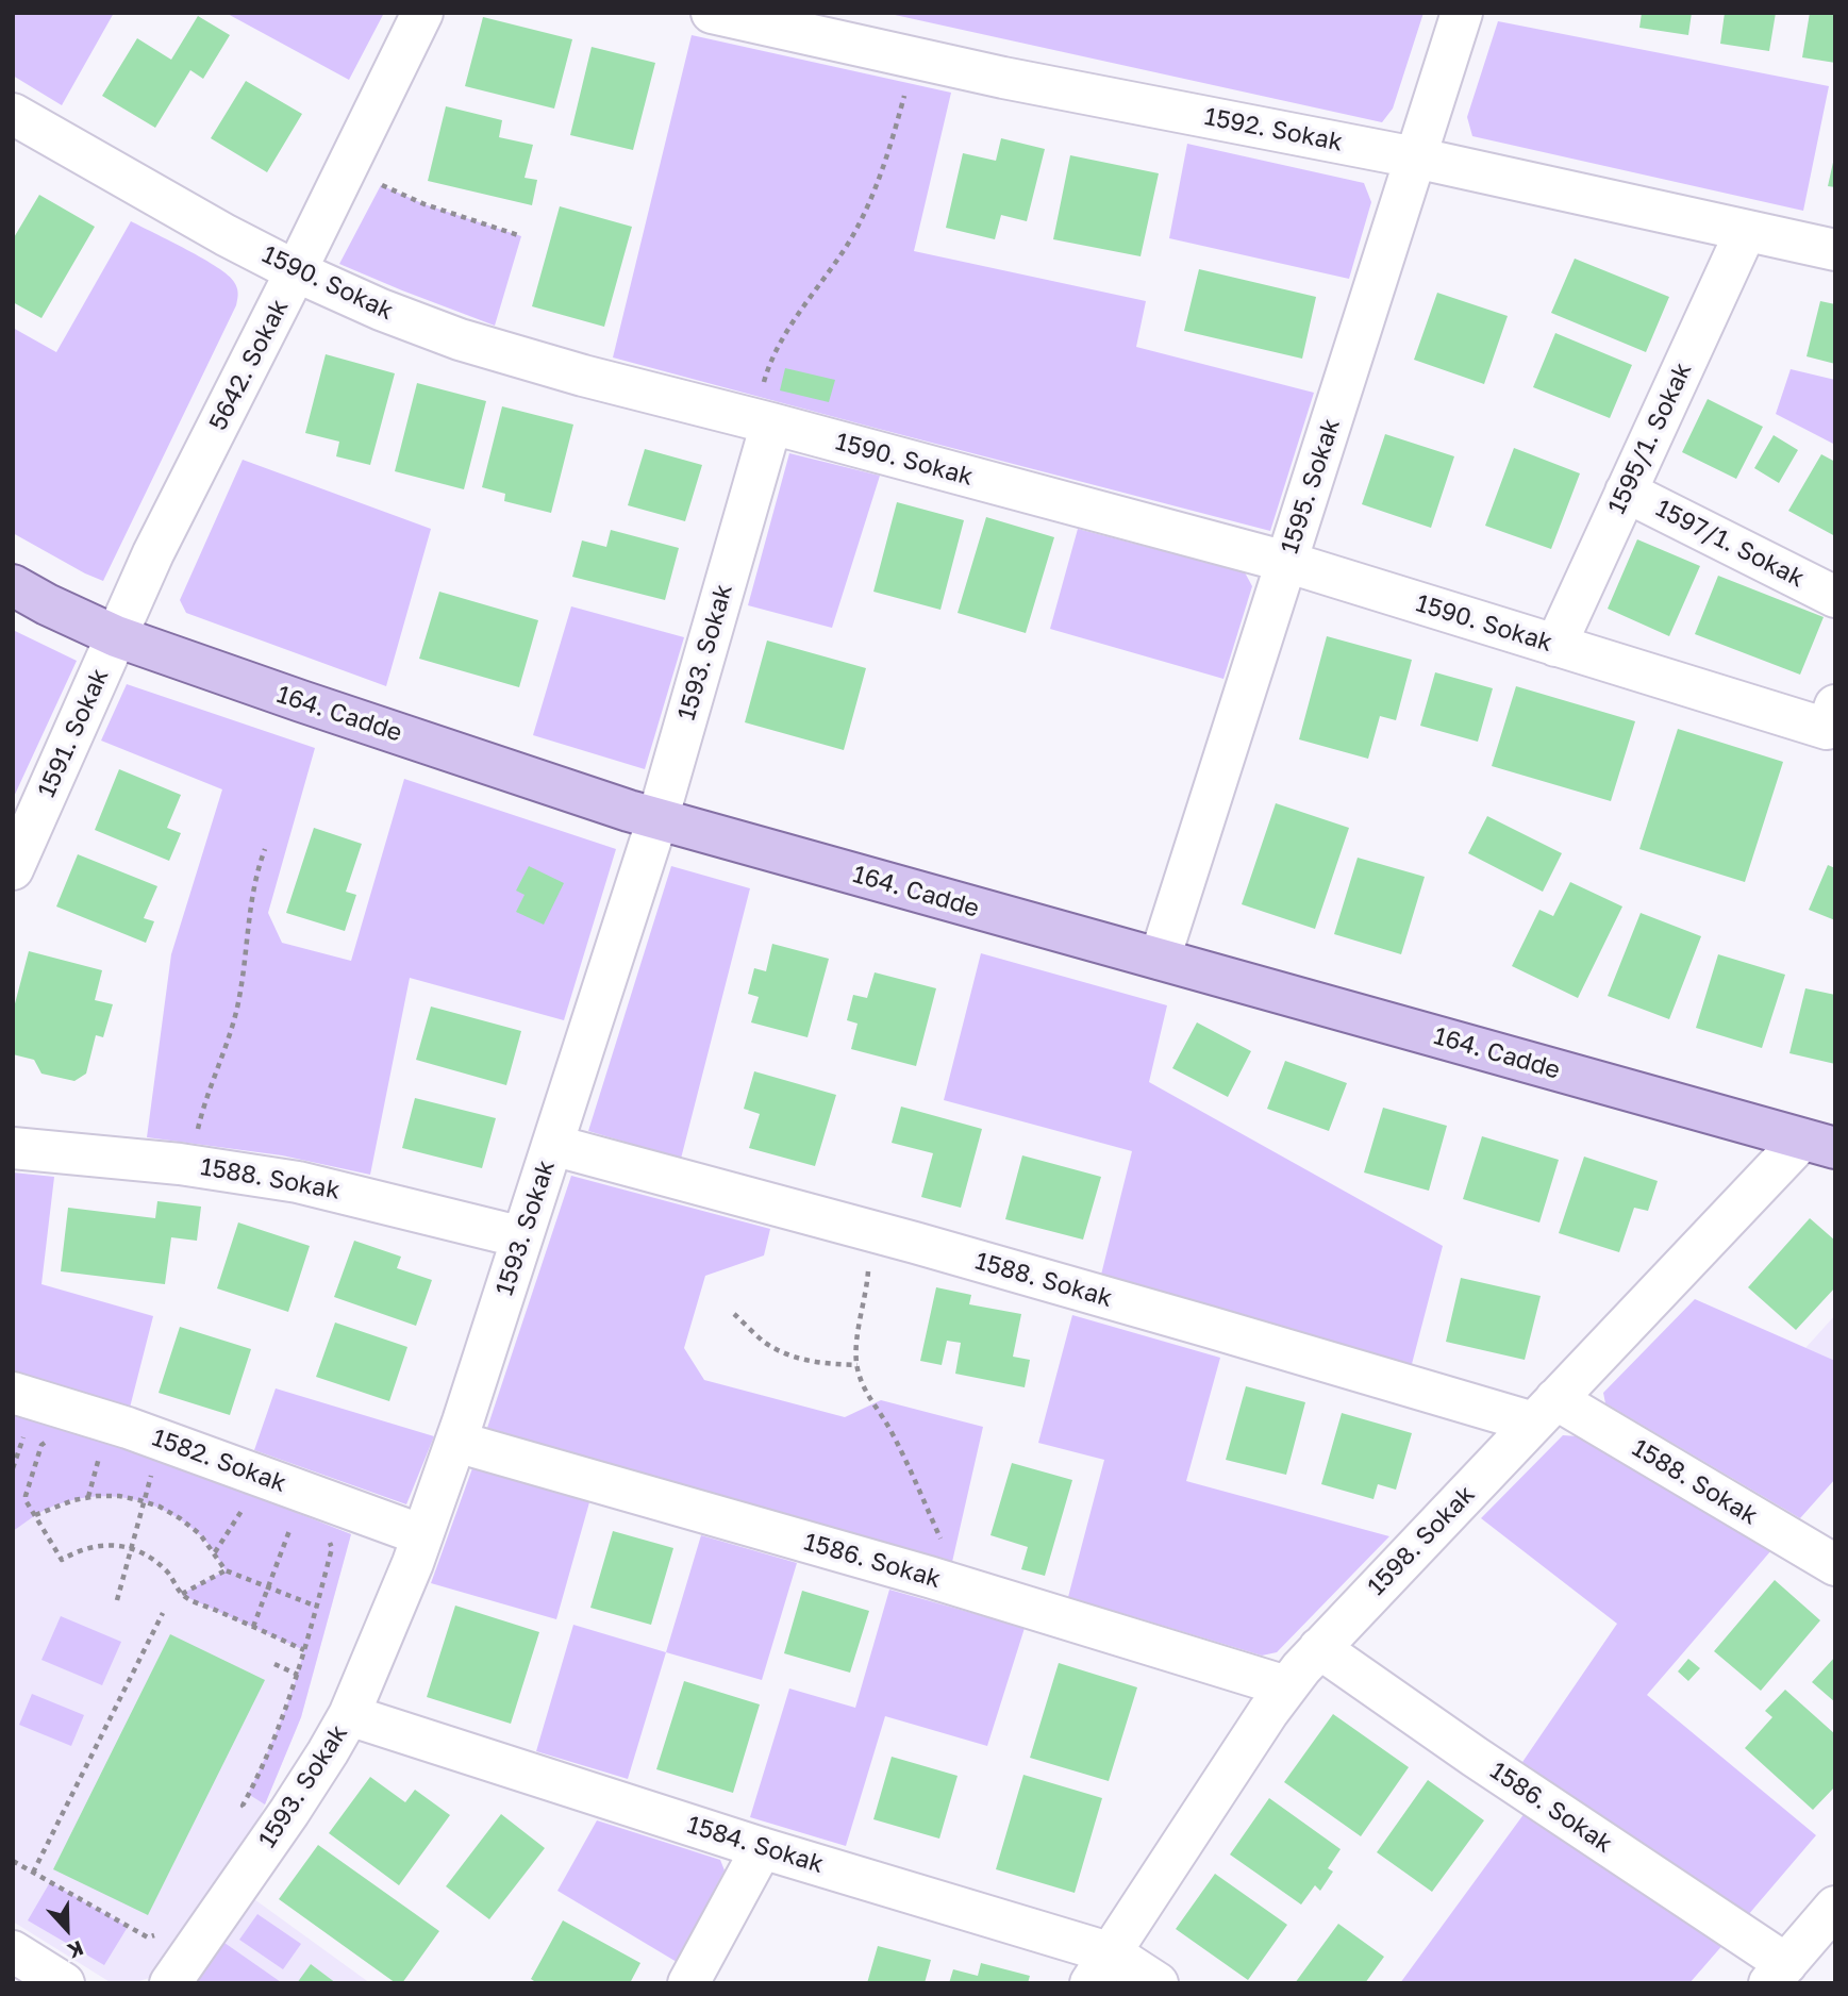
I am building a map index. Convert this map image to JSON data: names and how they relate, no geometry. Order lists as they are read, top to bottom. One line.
{"streets":{"main road":["164. Cadde"],"street":["1592. Sokak","1590. Sokak","5642. Sokak","1595/1. Sokak","1595. Sokak","1597/1. Sokak","1593. Sokak","1591. Sokak","1588. Sokak","1582. Sokak","1598. Sokak","1586. Sokak","1584. Sokak"]},"crossings":[["1592. Sokak","1595/1. Sokak"],["1592. Sokak","1595. Sokak"],["1590. Sokak","5642. Sokak"],["1590. Sokak","1595/1. Sokak"],["1590. Sokak","1595. Sokak"],["1590. Sokak","1593. Sokak"],["5642. Sokak","164. Cadde"],["5642. Sokak","1591. Sokak"],["1595/1. Sokak","1597/1. Sokak"],["1595. Sokak","164. Cadde"],["1593. Sokak","164. Cadde"],["1593. Sokak","1588. Sokak"],["1593. Sokak","1582. Sokak"],["1593. Sokak","1586. Sokak"],["1593. Sokak","1584. Sokak"],["164. Cadde","1591. Sokak"],["164. Cadde","1598. Sokak"],["1588. Sokak","1598. Sokak"],["1598. Sokak","1586. Sokak"],["1598. Sokak","1584. Sokak"]],"north":"bottom"}
